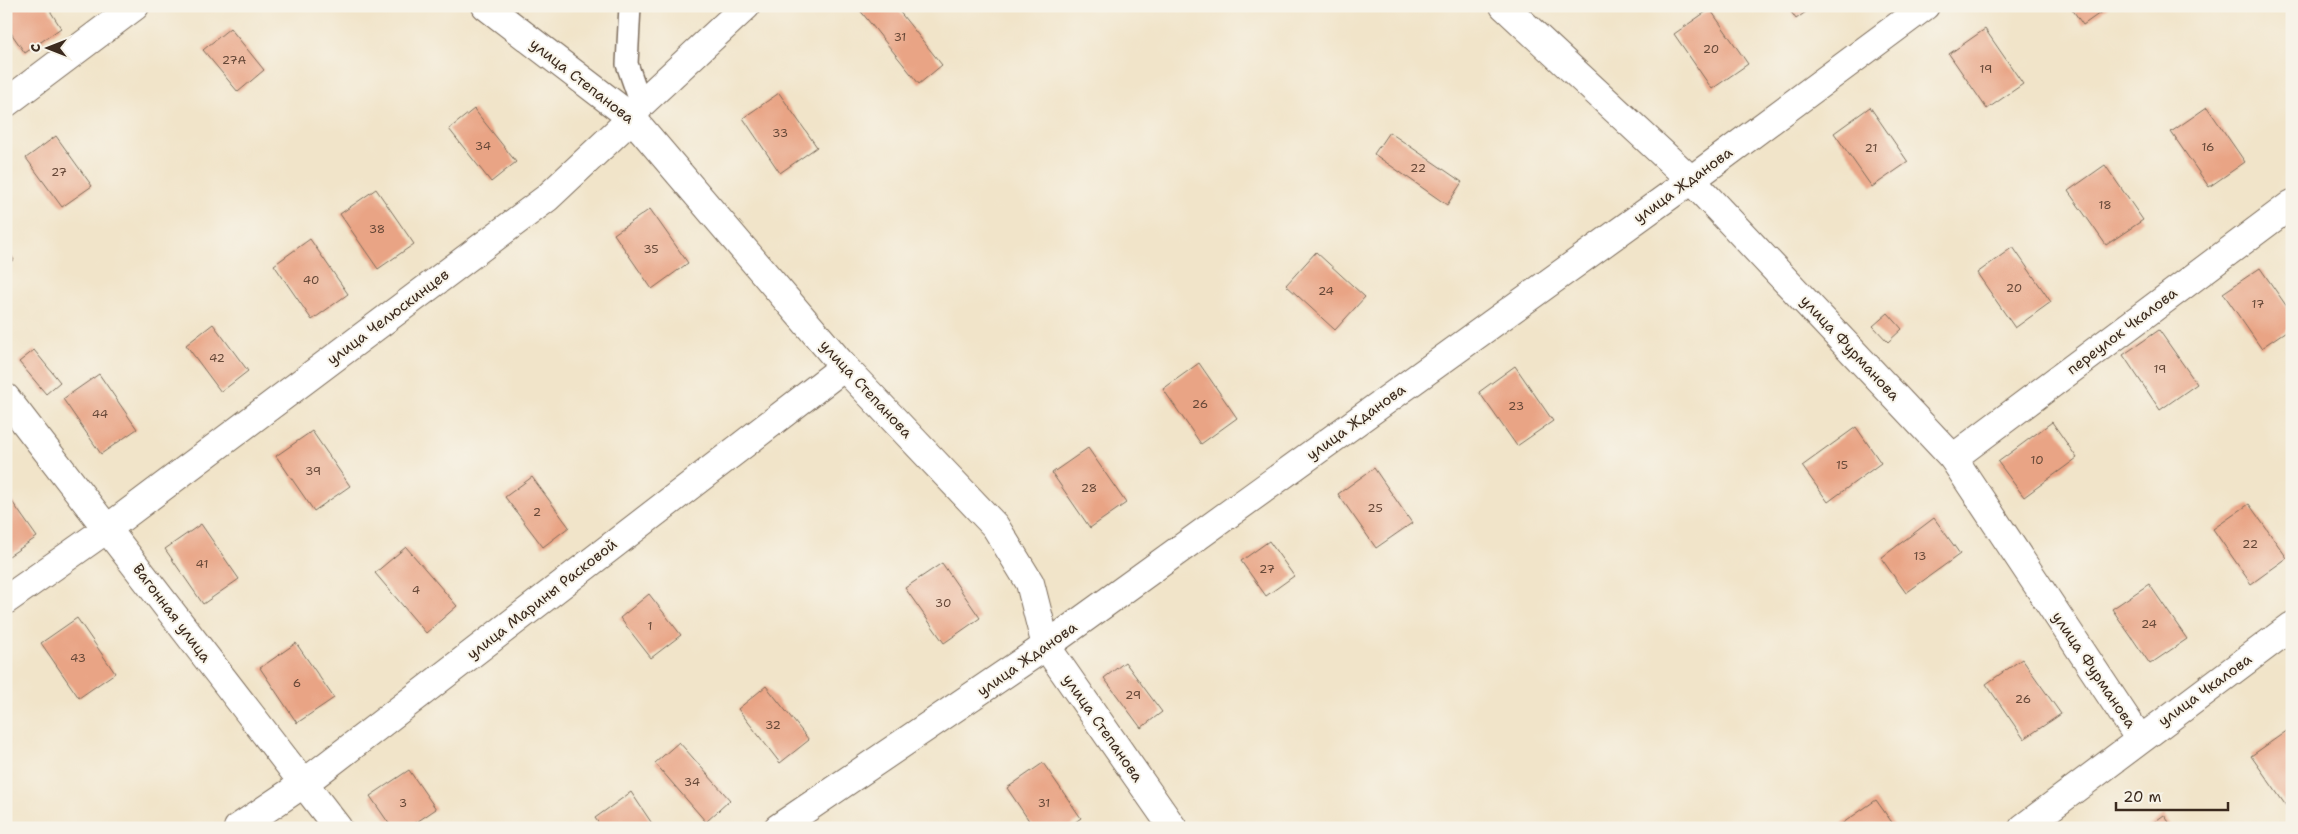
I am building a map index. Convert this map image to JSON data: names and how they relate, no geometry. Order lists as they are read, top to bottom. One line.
{"streets":{"street":["улица Степанова","улица Жданова","улица Челюскинцев","переулок Чкалова","улица Фурманова","улица Марины Расковой","Вагонная улица","улица Чкалова"]},"crossings":[["улица Степанова","улица Жданова"],["улица Степанова","улица Челюскинцев"],["улица Степанова","улица Марины Расковой"],["улица Жданова","улица Фурманова"],["улица Челюскинцев","Вагонная улица"],["переулок Чкалова","улица Фурманова"],["улица Фурманова","улица Чкалова"],["улица Марины Расковой","Вагонная улица"]],"house_numbers":["31","20","27А","19","33","34","16","21","22","27","18","38","35","40","20","24","17","42","19","26","23","44","10","15","39","28","25","2","22","13","41","27","4","30","24","1","43","6","29","26","32","34","3","31"],"scale_bar":"20 m","north":"left"}
